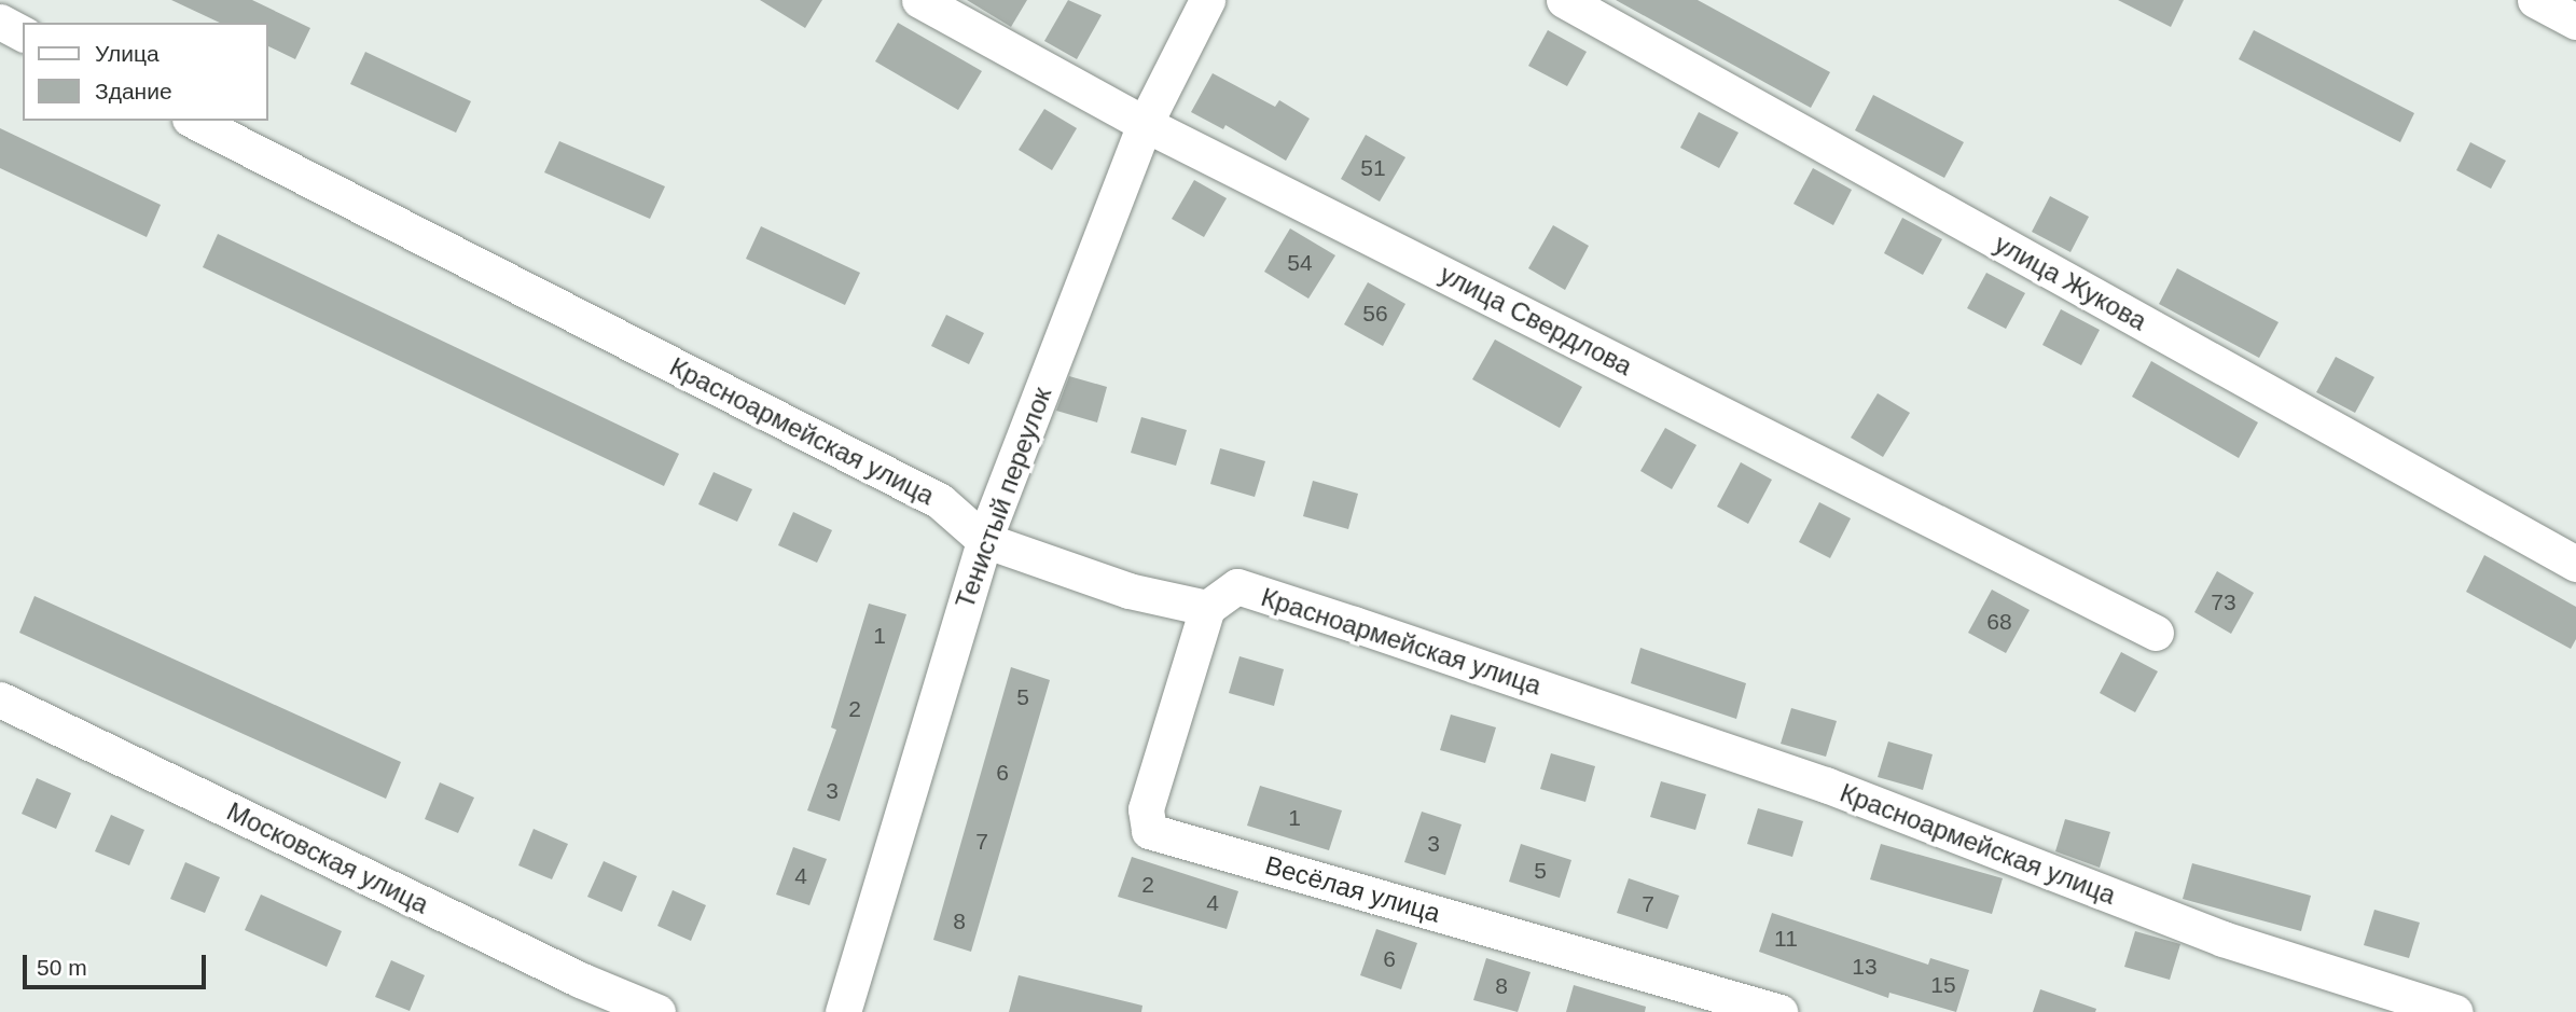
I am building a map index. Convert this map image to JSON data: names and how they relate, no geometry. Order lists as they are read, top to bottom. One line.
{"streets":{"street":["улица Жукова","улица Свердлова","Красноармейская улица","Тенистый переулок","Московская улица","Весёлая улица"]},"crossings":[["улица Свердлова","Тенистый переулок"],["Красноармейская улица","Тенистый переулок"],["Красноармейская улица","Весёлая улица"]],"house_numbers":["51","54","56","73","68","1","5","2","6","3","1","7","3","5","4","2","4","7","8","11","6","13","15","8"],"legend":["Улица","Здание"],"scale_bar":"50 m"}
